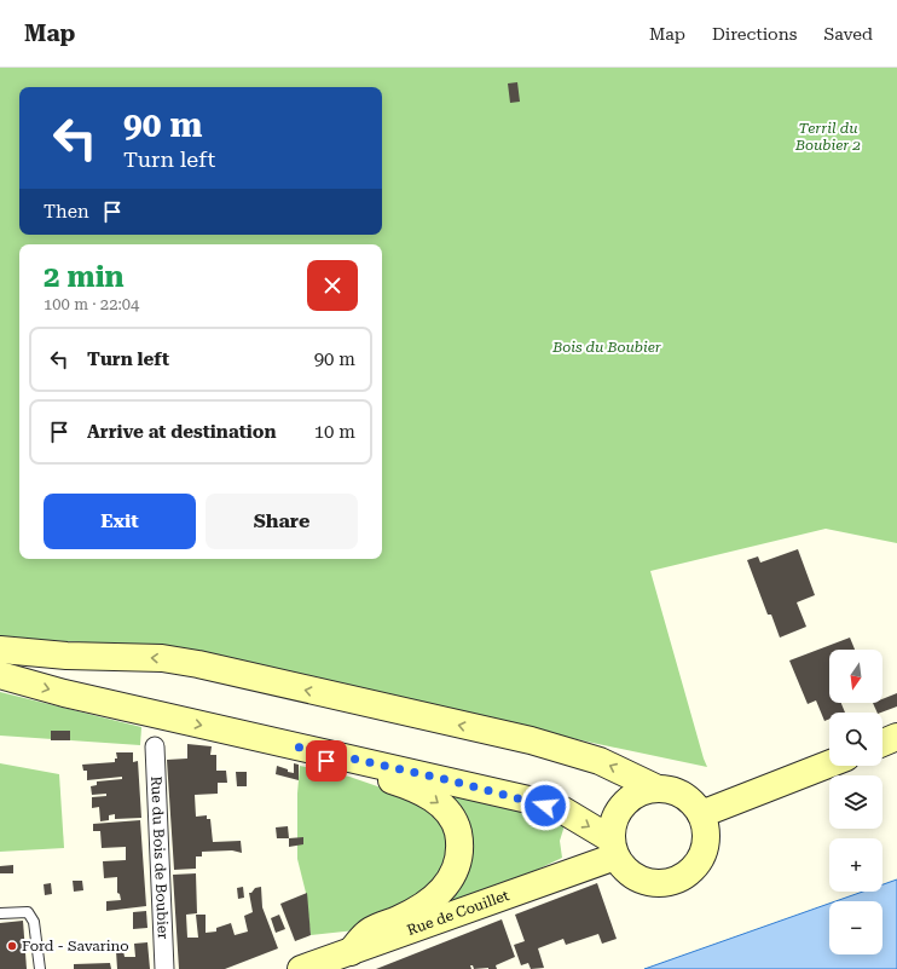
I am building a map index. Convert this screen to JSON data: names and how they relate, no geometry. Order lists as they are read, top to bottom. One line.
{"streets":{"main road":["Rue de Couillet"],"street":["Rue du Bois de Boubier"]},"parks":["Terril du Boubier 2","Bois du Boubier"],"places":["Ford - Savarino"],"north":"bottom","page":{"header":"Map","nav":["Map","Directions","Saved"],"turn":["90 m","Turn left"],"then":"Then","heading":["2 min","100 m · 22:04"],"list":[{"name":"Turn left","value":"90 m"},{"name":"Arrive at destination","value":"10 m"}],"buttons":["Exit","Share"],"map_buttons":["+","−"]}}
